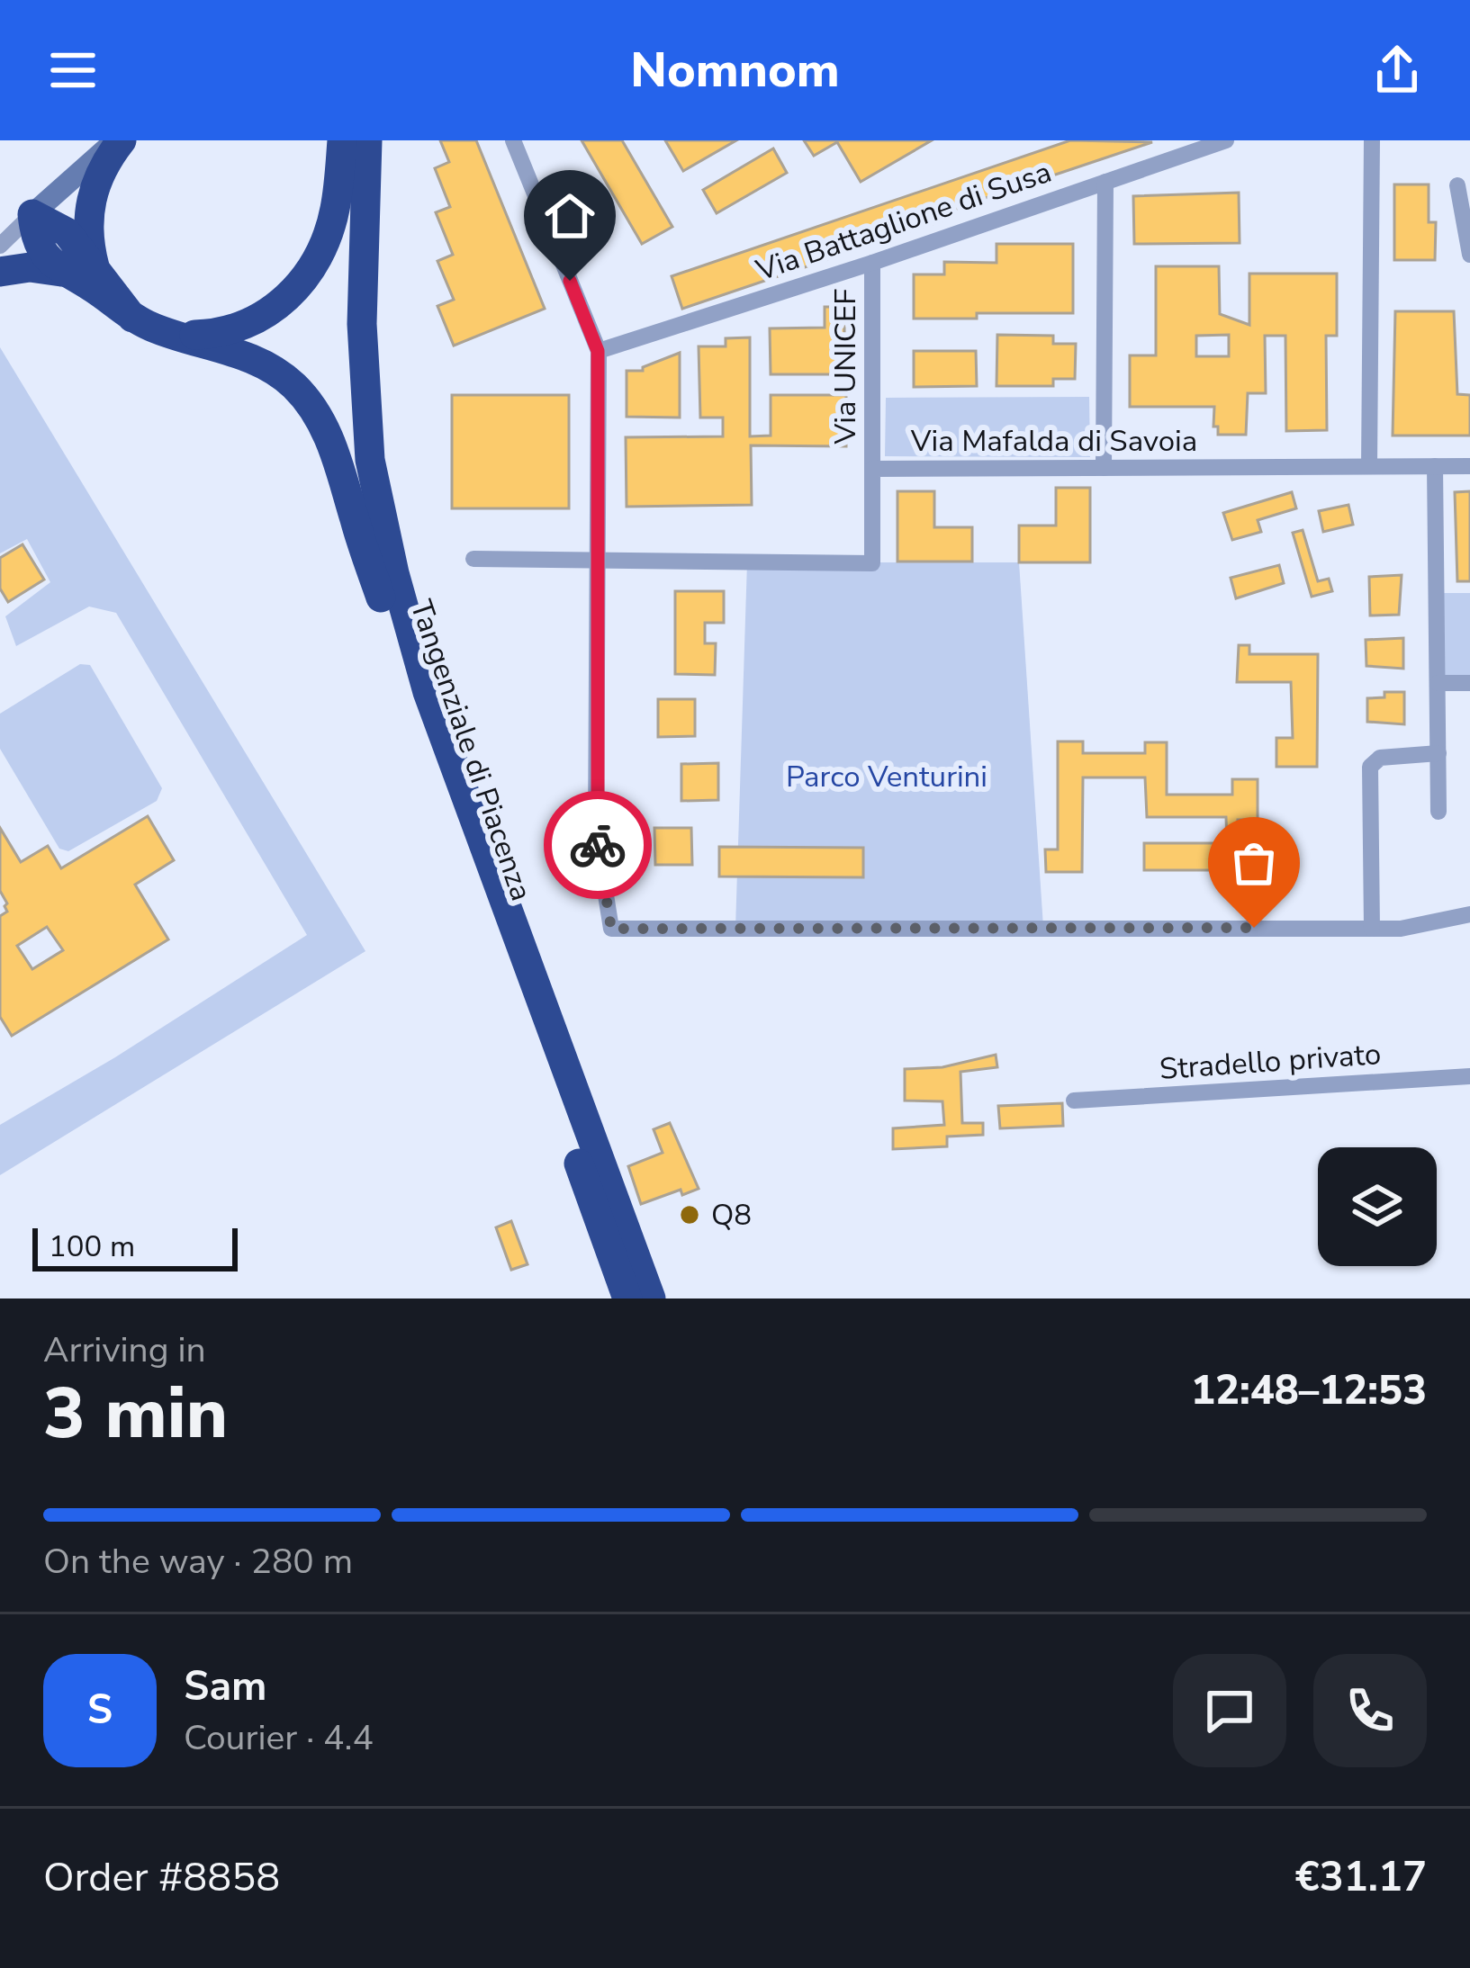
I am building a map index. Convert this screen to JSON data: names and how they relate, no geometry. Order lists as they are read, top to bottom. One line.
{"streets":{"highway":["Tangenziale di Piacenza"],"street":["Via Battaglione di Susa","Via UNICEF","Via Mafalda di Savoia","Stradello privato"]},"crossings":[["Via Battaglione di Susa","Via UNICEF"],["Via UNICEF","Via Mafalda di Savoia"]],"parks":["Parco Venturini"],"places":["Q8"],"scale_bar":"100 m","page":{"header":"Nomnom","scale":"100 m","heading":["3 min","Arriving in","12:48–12:53"],"panel":["Sam","Courier · 4.4","Order #8858","€31.17"],"bar":"On the way · 280 m","round":"S"}}
